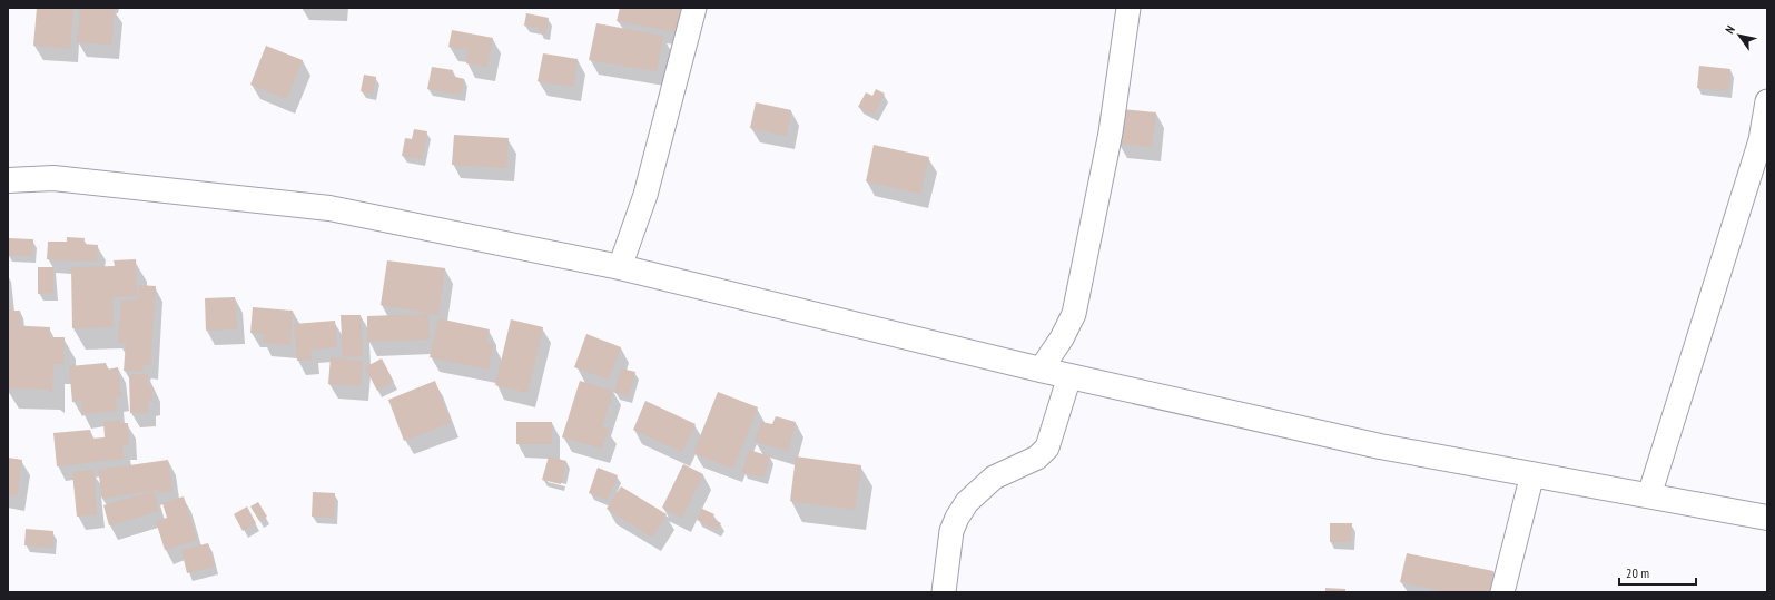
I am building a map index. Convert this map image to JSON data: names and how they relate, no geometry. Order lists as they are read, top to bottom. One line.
{"scale_bar":"20 m","north":"top left"}
